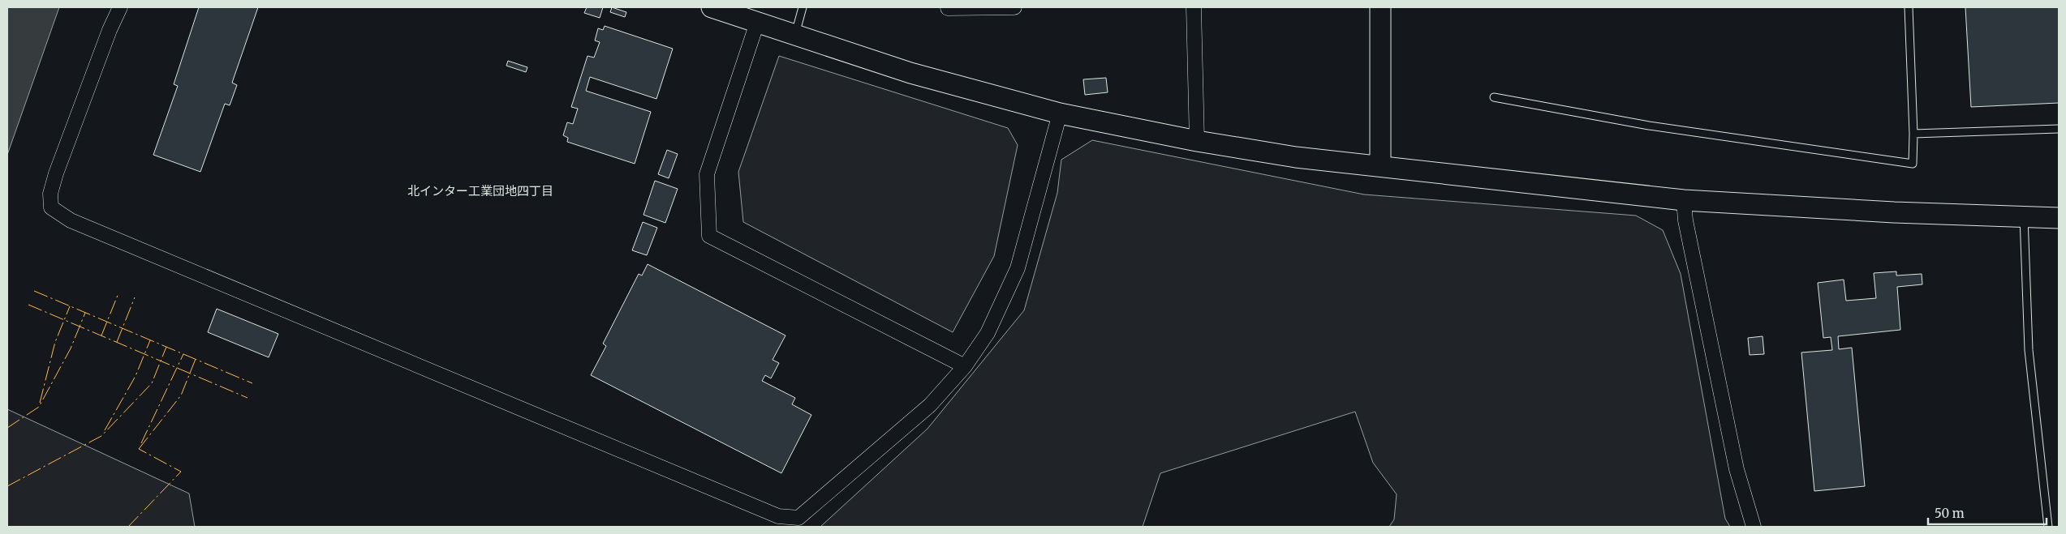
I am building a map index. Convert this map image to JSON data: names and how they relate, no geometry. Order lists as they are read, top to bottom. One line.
{"districts":["北インター工業団地四丁目"],"scale_bar":"50 m"}
